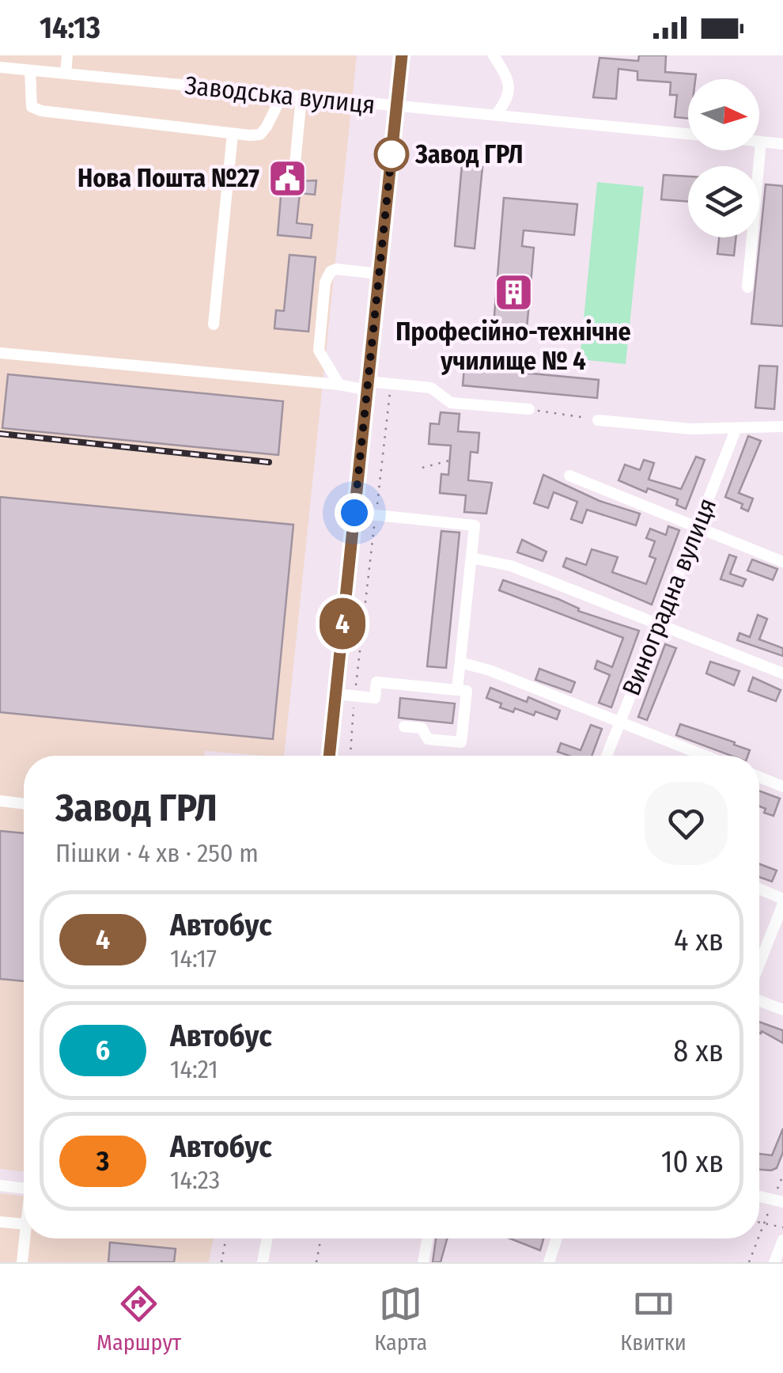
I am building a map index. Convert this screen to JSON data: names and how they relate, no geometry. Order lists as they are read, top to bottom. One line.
{"streets":{"street":["Заводська вулиця","Виноградна вулиця"]},"places":{"other":["Завод ГРЛ"],"public building":["Нова Пошта №27"],"building":["Професійно-технічне училище № 4"]},"lines":["bus line 4"],"north":"right","page":{"status":"14:13","on_map":"4","heading":["Завод ГРЛ","Пішки · 4 хв · 250 m"],"list":[{"mark":"4","name":"Автобус","note":"14:17","value":"4 хв"},{"mark":"6","name":"Автобус","note":"14:21","value":"8 хв"},{"mark":"3","name":"Автобус","note":"14:23","value":"10 хв"}],"tabs":["Маршрут","Карта","Квитки"]}}
